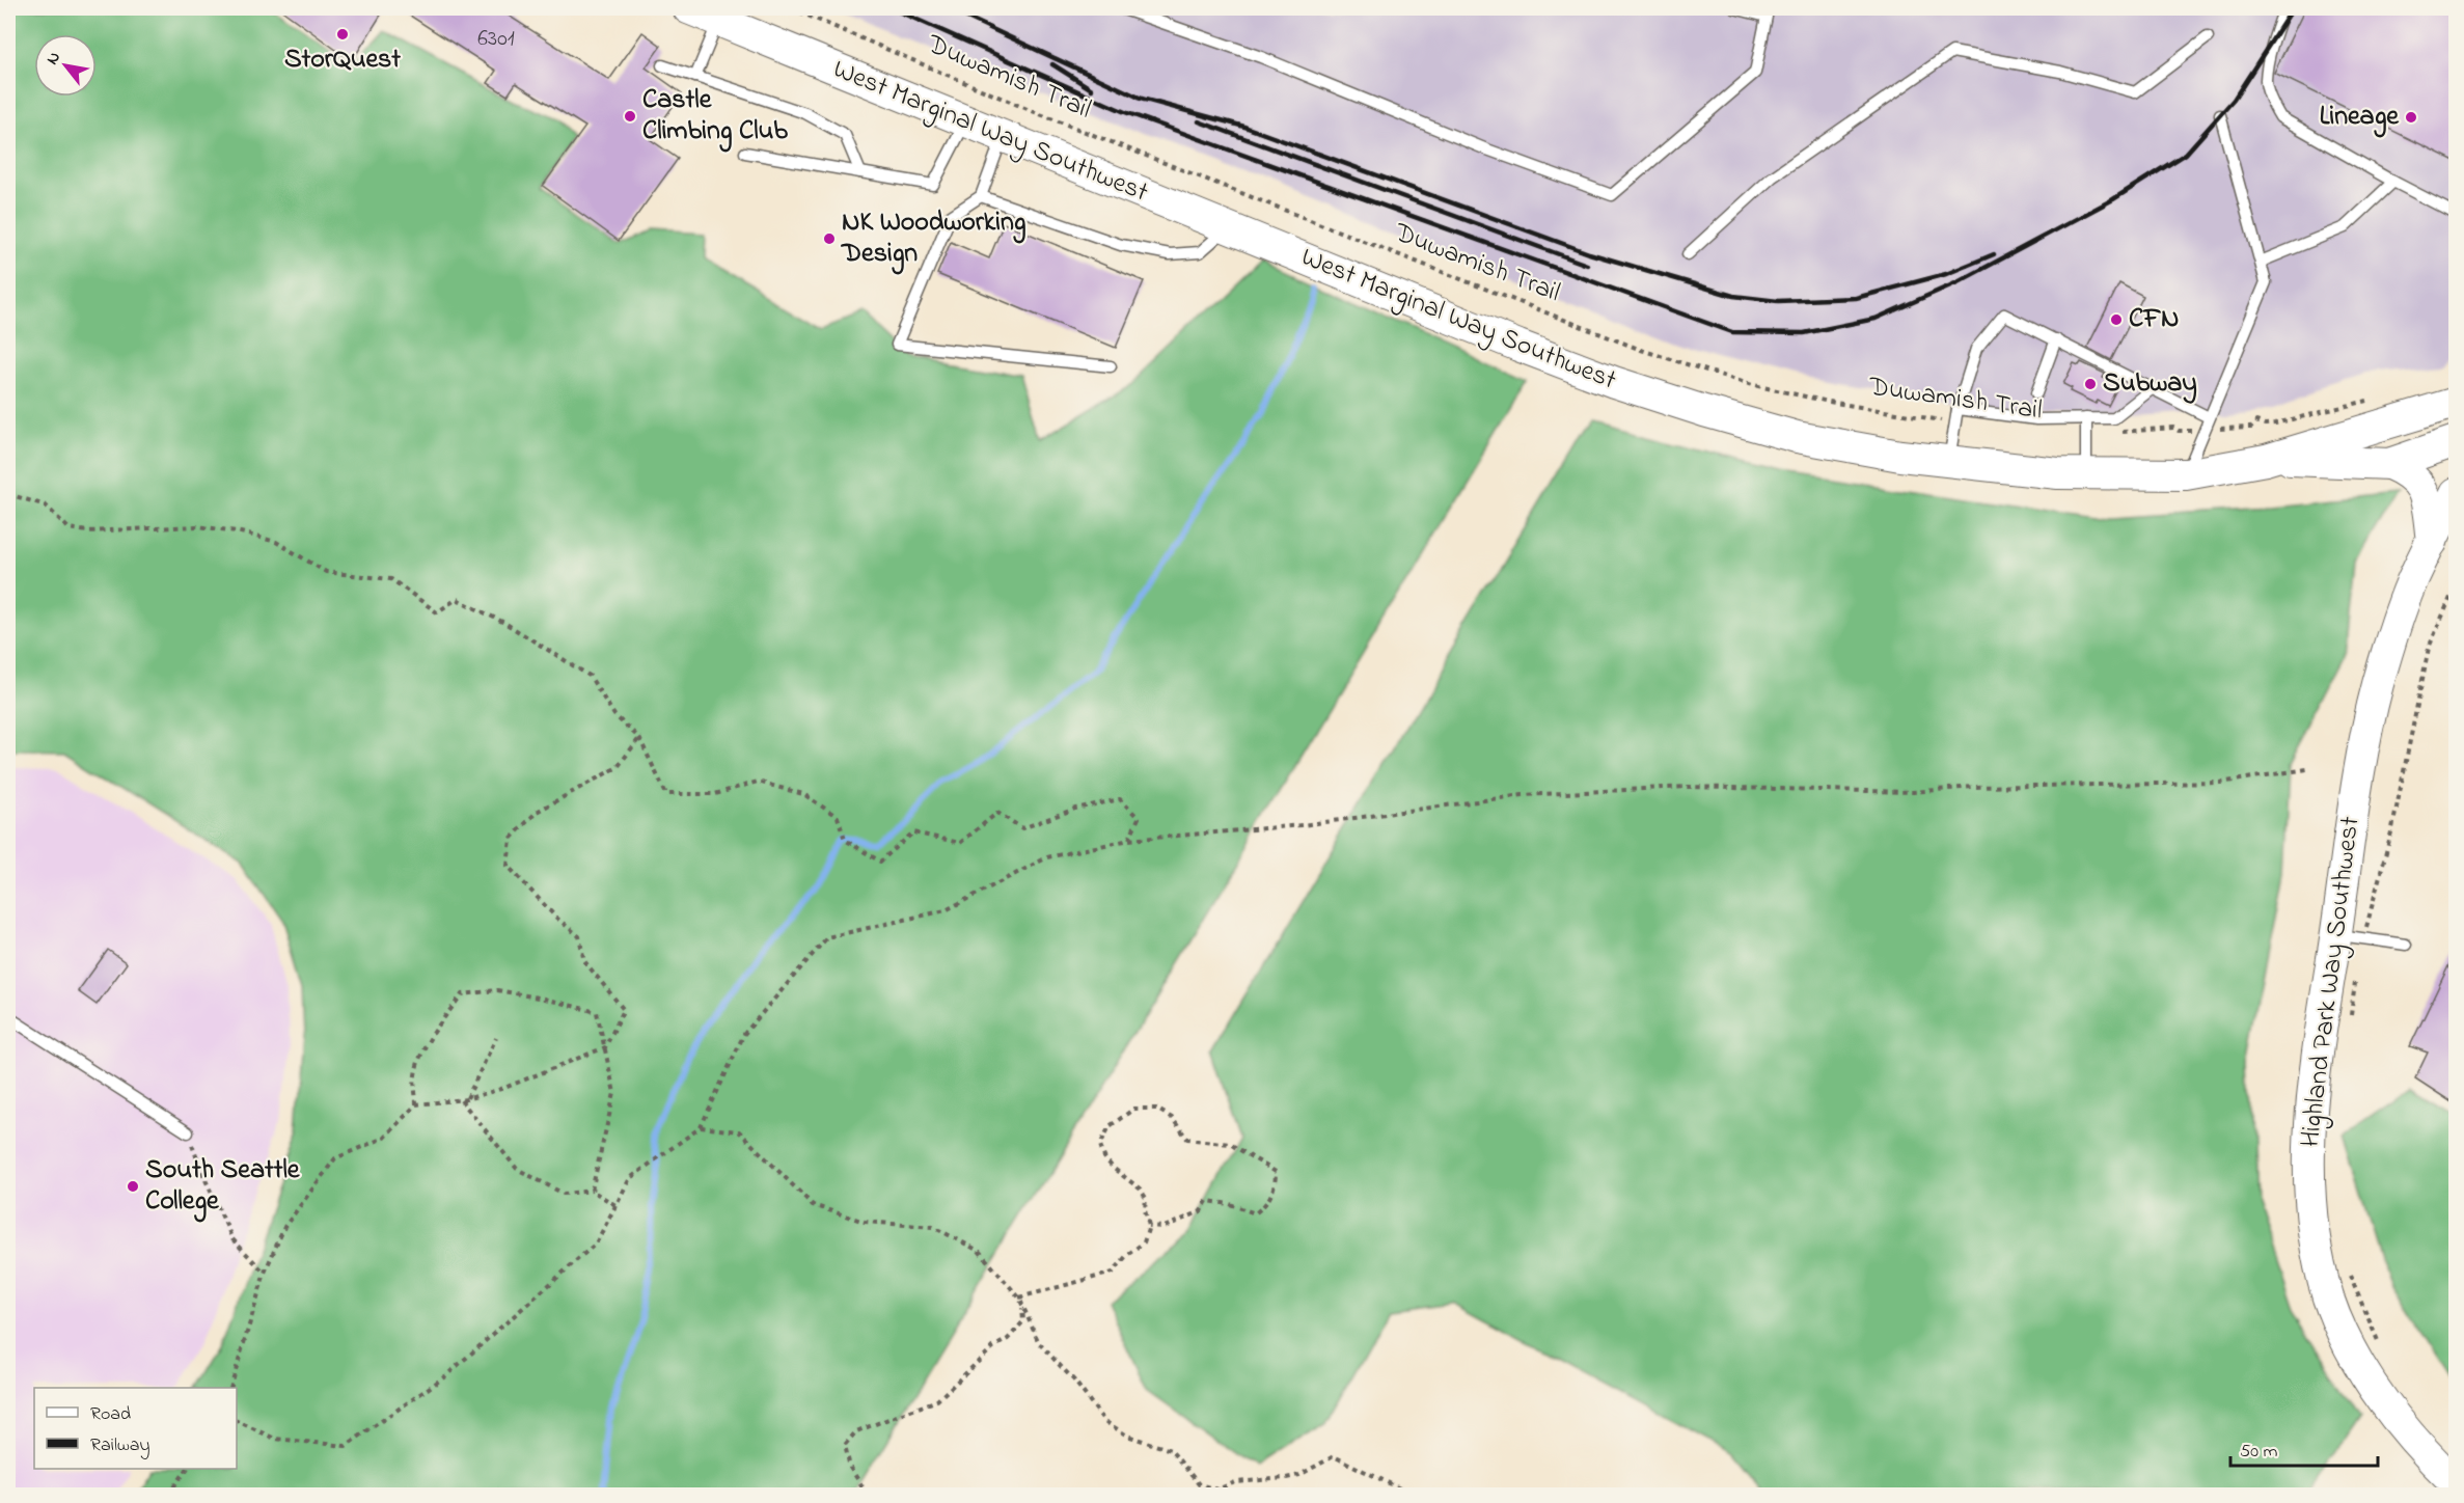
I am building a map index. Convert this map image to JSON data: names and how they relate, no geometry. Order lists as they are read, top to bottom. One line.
{"streets":{"main road":["West Marginal Way Southwest","Highland Park Way Southwest"],"path":["Duwamish Trail"]},"places":["StorQuest","Castle Climbing Club","Lineage","NK Woodworking Design","CFN","Subway","South Seattle College"],"house_numbers":["6301"],"legend":["Road","Railway"],"scale_bar":"50 m","north":"top left"}
